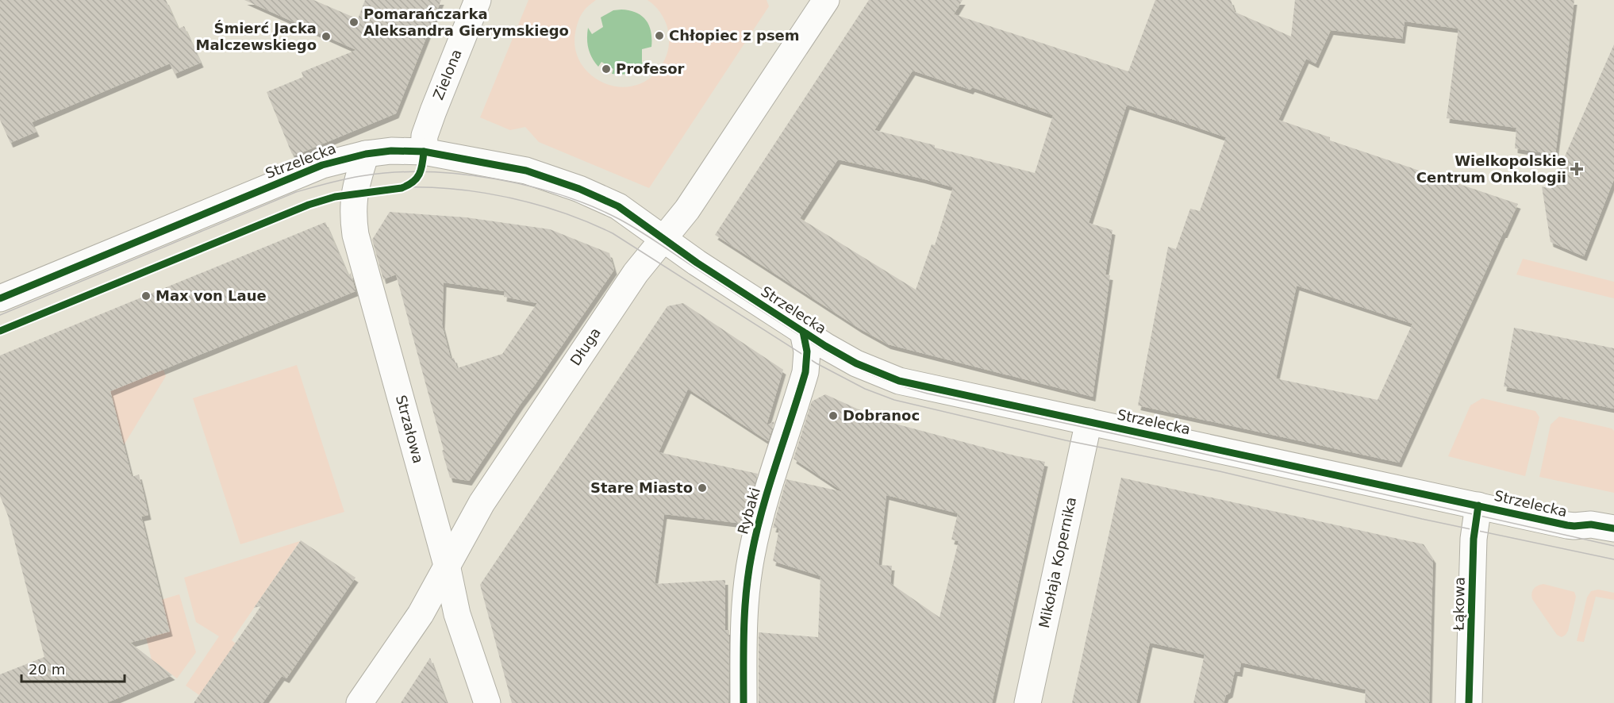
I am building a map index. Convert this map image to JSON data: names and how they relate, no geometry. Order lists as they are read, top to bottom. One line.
{"streets":{"street":["Zielona","Strzelecka","Długa","Strzałowa","Rybaki","Mikołaja Kopernika","Łąkowa"]},"crossings":[["Zielona","Strzelecka"],["Strzelecka","Długa"],["Strzelecka","Strzałowa"],["Strzelecka","Rybaki"],["Strzelecka","Mikołaja Kopernika"],["Strzelecka","Łąkowa"],["Długa","Strzałowa"]],"places":{"other":["Pomarańczarka Aleksandra Gierymskiego","Chłopiec z psem","Śmierć Jacka Malczewskiego","Profesor","Max von Laue","Dobranoc","Stare Miasto"],"health":["Wielkopolskie Centrum Onkologii"]},"scale_bar":"20 m"}
